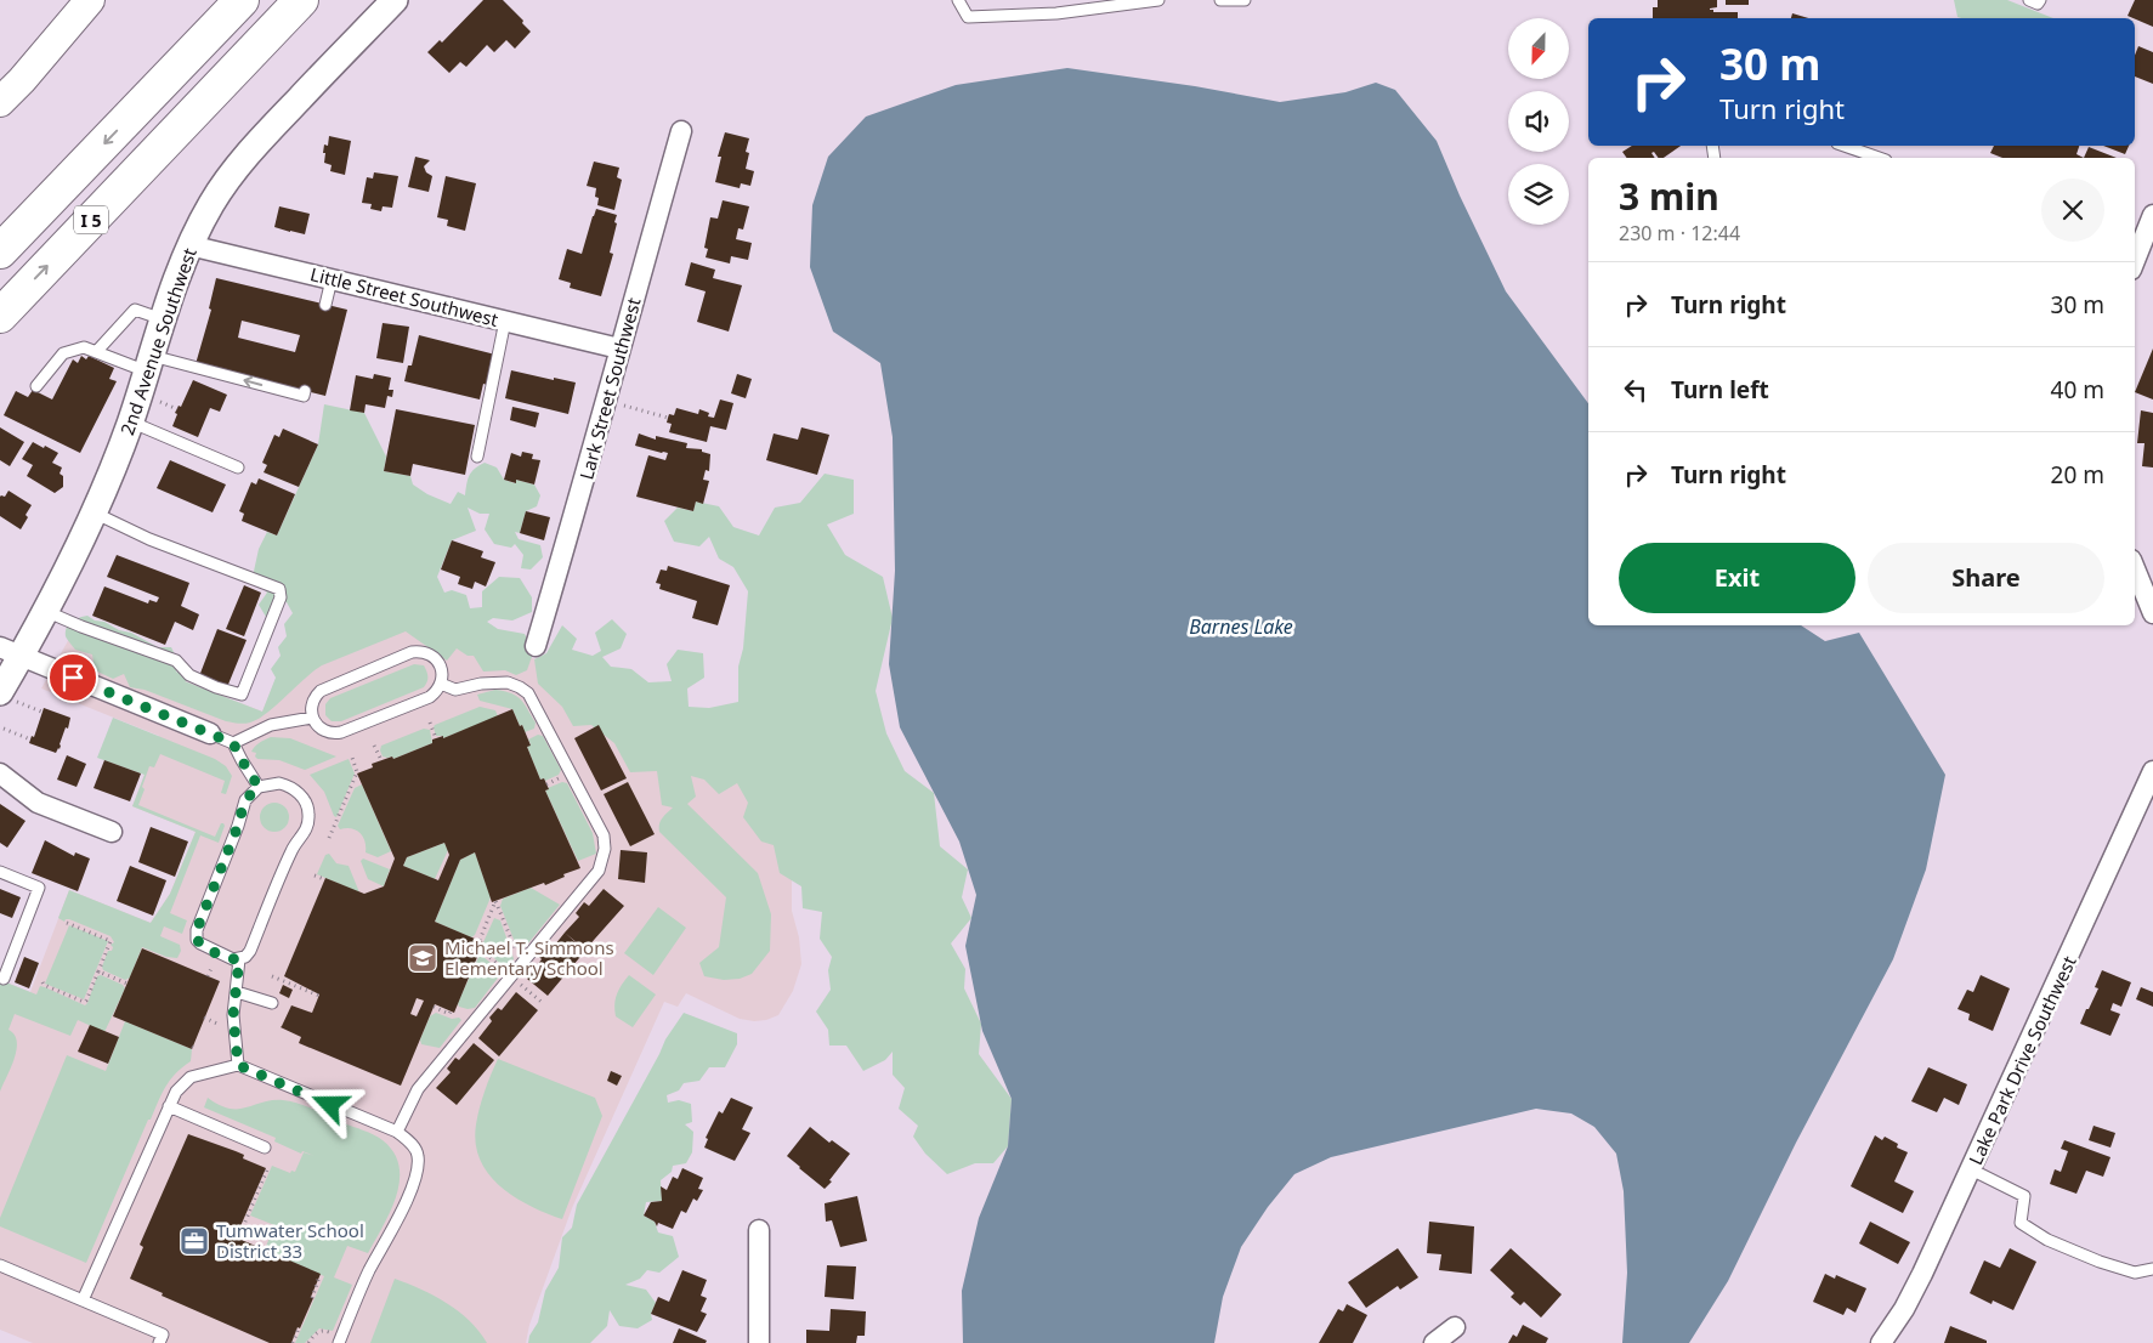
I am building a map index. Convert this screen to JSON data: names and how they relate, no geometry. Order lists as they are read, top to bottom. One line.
{"streets":{"highway":["I 5"],"street":["Little Street Southwest","2nd Avenue Southwest","Lark Street Southwest","Lake Park Drive Southwest"]},"crossings":[["Little Street Southwest","2nd Avenue Southwest"],["Little Street Southwest","Lark Street Southwest"]],"water":["Barnes Lake"],"places":{"school or university":["Michael T. Simmons Elementary School"],"office":["Tumwater School District 33"]},"north":"bottom","page":{"turn":["30 m","Turn right"],"heading":["3 min","230 m · 12:44"],"list":[{"name":"Turn right","value":"30 m"},{"name":"Turn left","value":"40 m"},{"name":"Turn right","value":"20 m"}],"buttons":["Exit","Share"]}}
